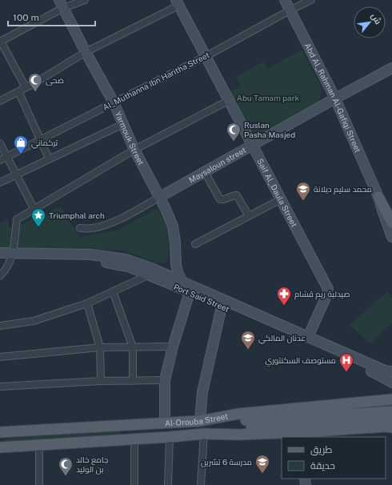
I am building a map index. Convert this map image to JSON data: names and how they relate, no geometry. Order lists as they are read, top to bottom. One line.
{"streets":{"main road":["Abd Al_Rahman Al-Gafiqi Street","Yarmouk Street","Maysaloun street","Saif Al_Daula Street","Port Said Street","Al-Orouba Street"],"street":["Al_Muthanna Ibn Haritha Street"]},"crossings":[["Al_Muthanna Ibn Haritha Street","Abd Al_Rahman Al-Gafiqi Street"],["Al_Muthanna Ibn Haritha Street","Yarmouk Street"],["Al_Muthanna Ibn Haritha Street","Saif Al_Daula Street"],["Abd Al_Rahman Al-Gafiqi Street","Maysaloun street"],["Yarmouk Street","Maysaloun street"],["Maysaloun street","Saif Al_Daula Street"]],"parks":["Abu Tamam park"],"places":{"mosque":["ضحى","Ruslan Pasha Masjed","جامع خالد بن الوليد"],"shop":["تركماني"],"school or university":["محمد سليم ديلانة","عدنان المالكي","مدرسة 6 تشرين"],"place":["Triumphal arch"],"pharmacy":["صيدلية ريم قسّام"],"hospital":["مستوصف السكنتوري"]},"legend":["طريق","حديقة"],"scale_bar":"100 m","north":"top right"}
